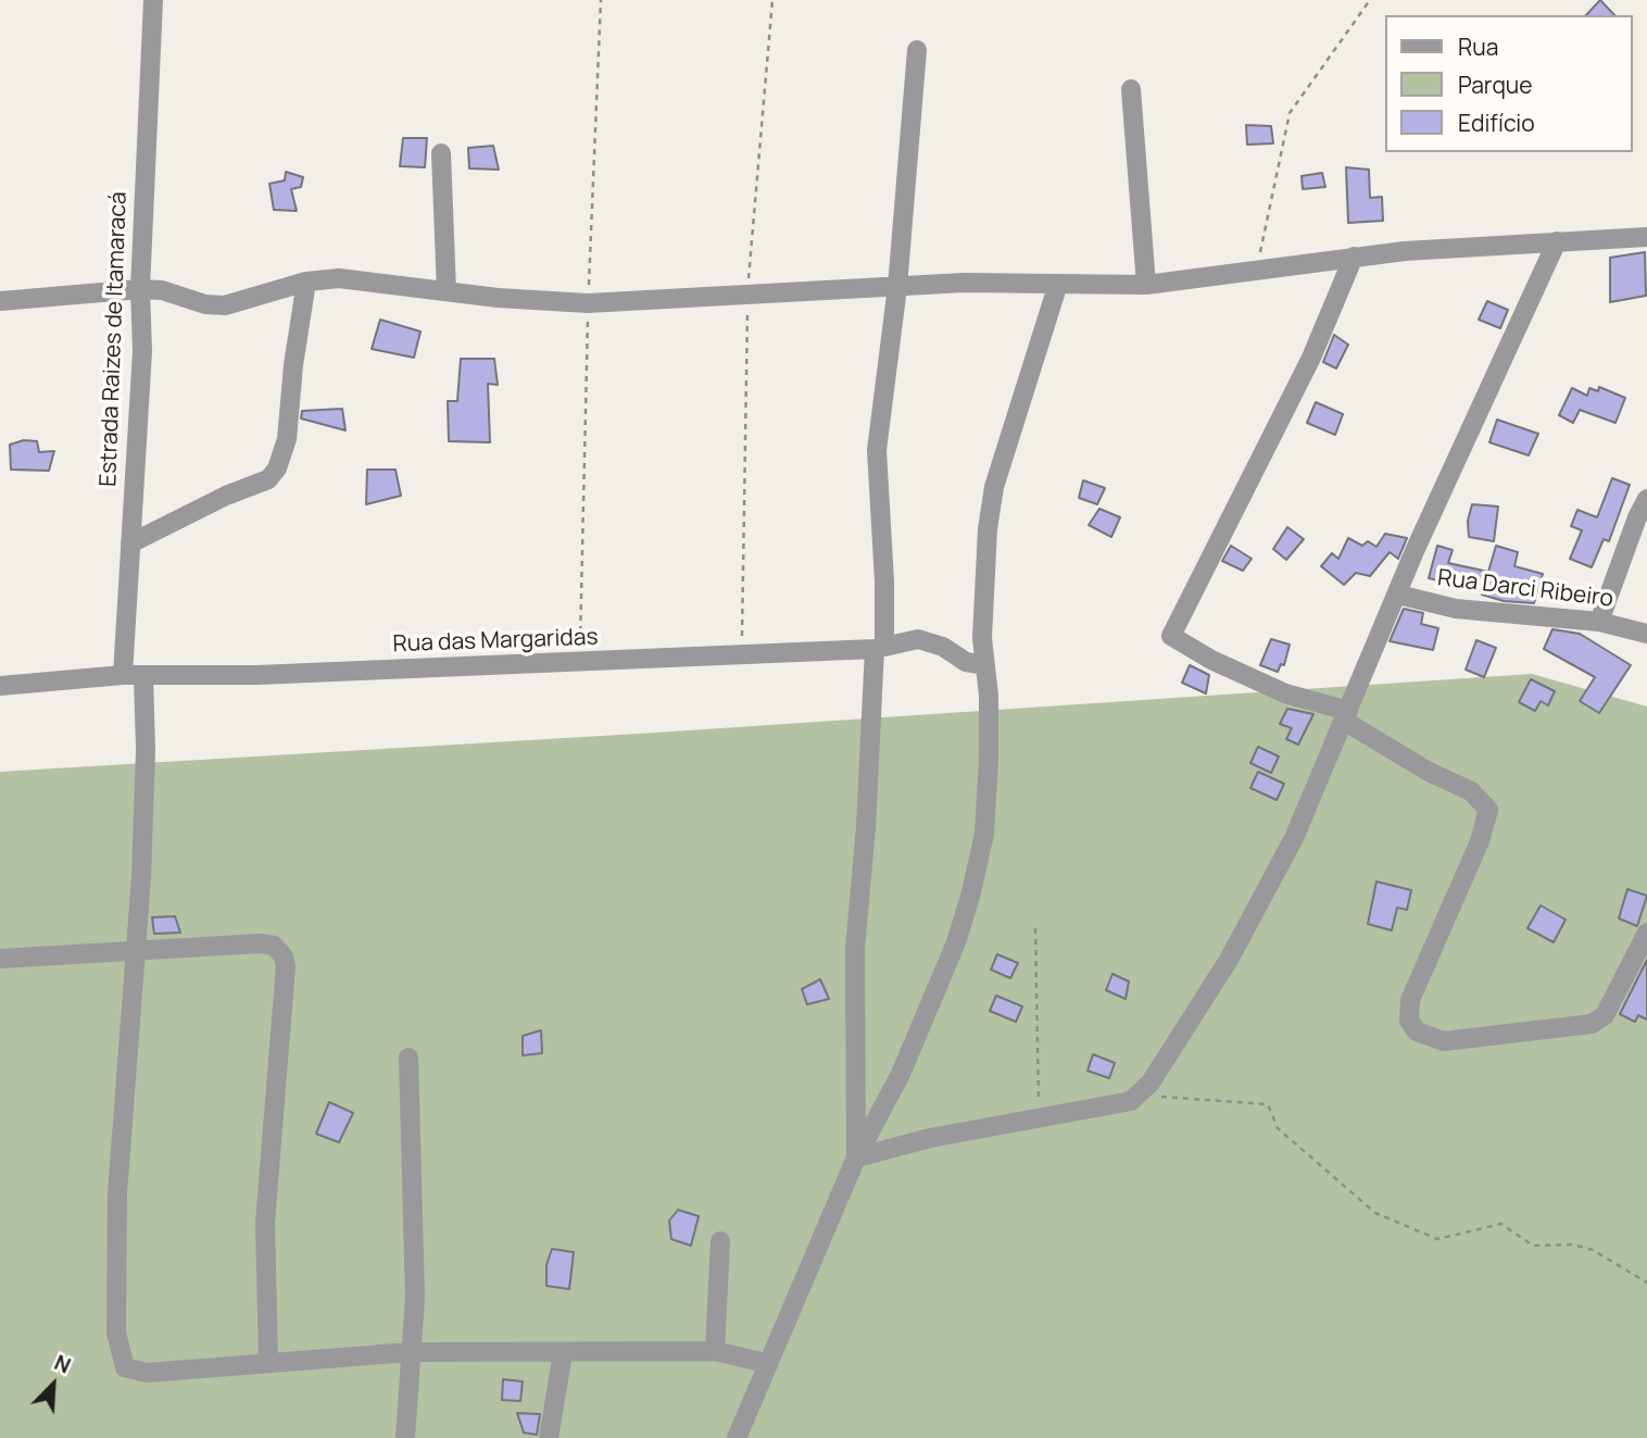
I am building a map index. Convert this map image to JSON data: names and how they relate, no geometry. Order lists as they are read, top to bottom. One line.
{"streets":{"street":["Estrada Raizes de Itamaracá","Rua Darci Ribeiro","Rua das Margaridas"]},"crossings":[["Estrada Raizes de Itamaracá","Rua das Margaridas"]],"legend":["Rua","Parque","Edifício"],"north":"top right"}
